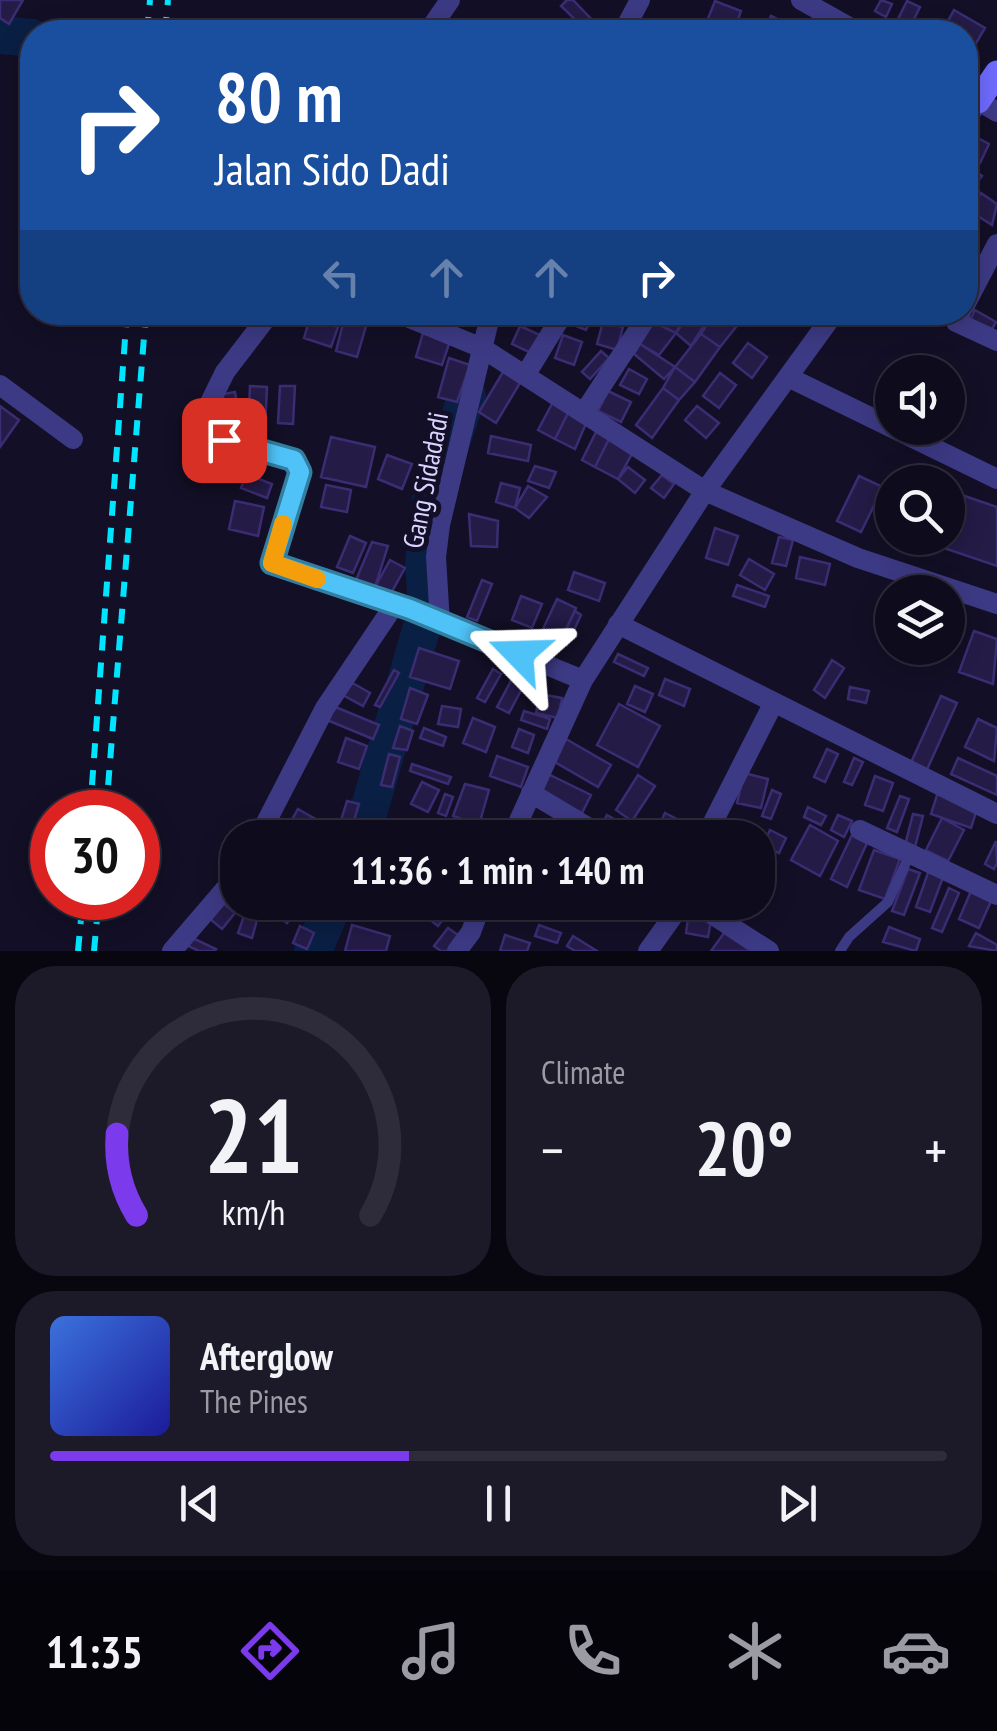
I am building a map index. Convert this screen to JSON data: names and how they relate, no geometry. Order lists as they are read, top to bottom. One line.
{"streets":{"street":["Gang Sidadadi"]},"page":{"turn":["80 m","Jalan Sido Dadi"],"limit":"30","trip":"11:36 · 1 min · 140 m","tile":"Climate","heat":["−","20°","+"],"song":["Afterglow","The Pines"],"tabs":"11:35","gauge":["21","km/h"]}}
